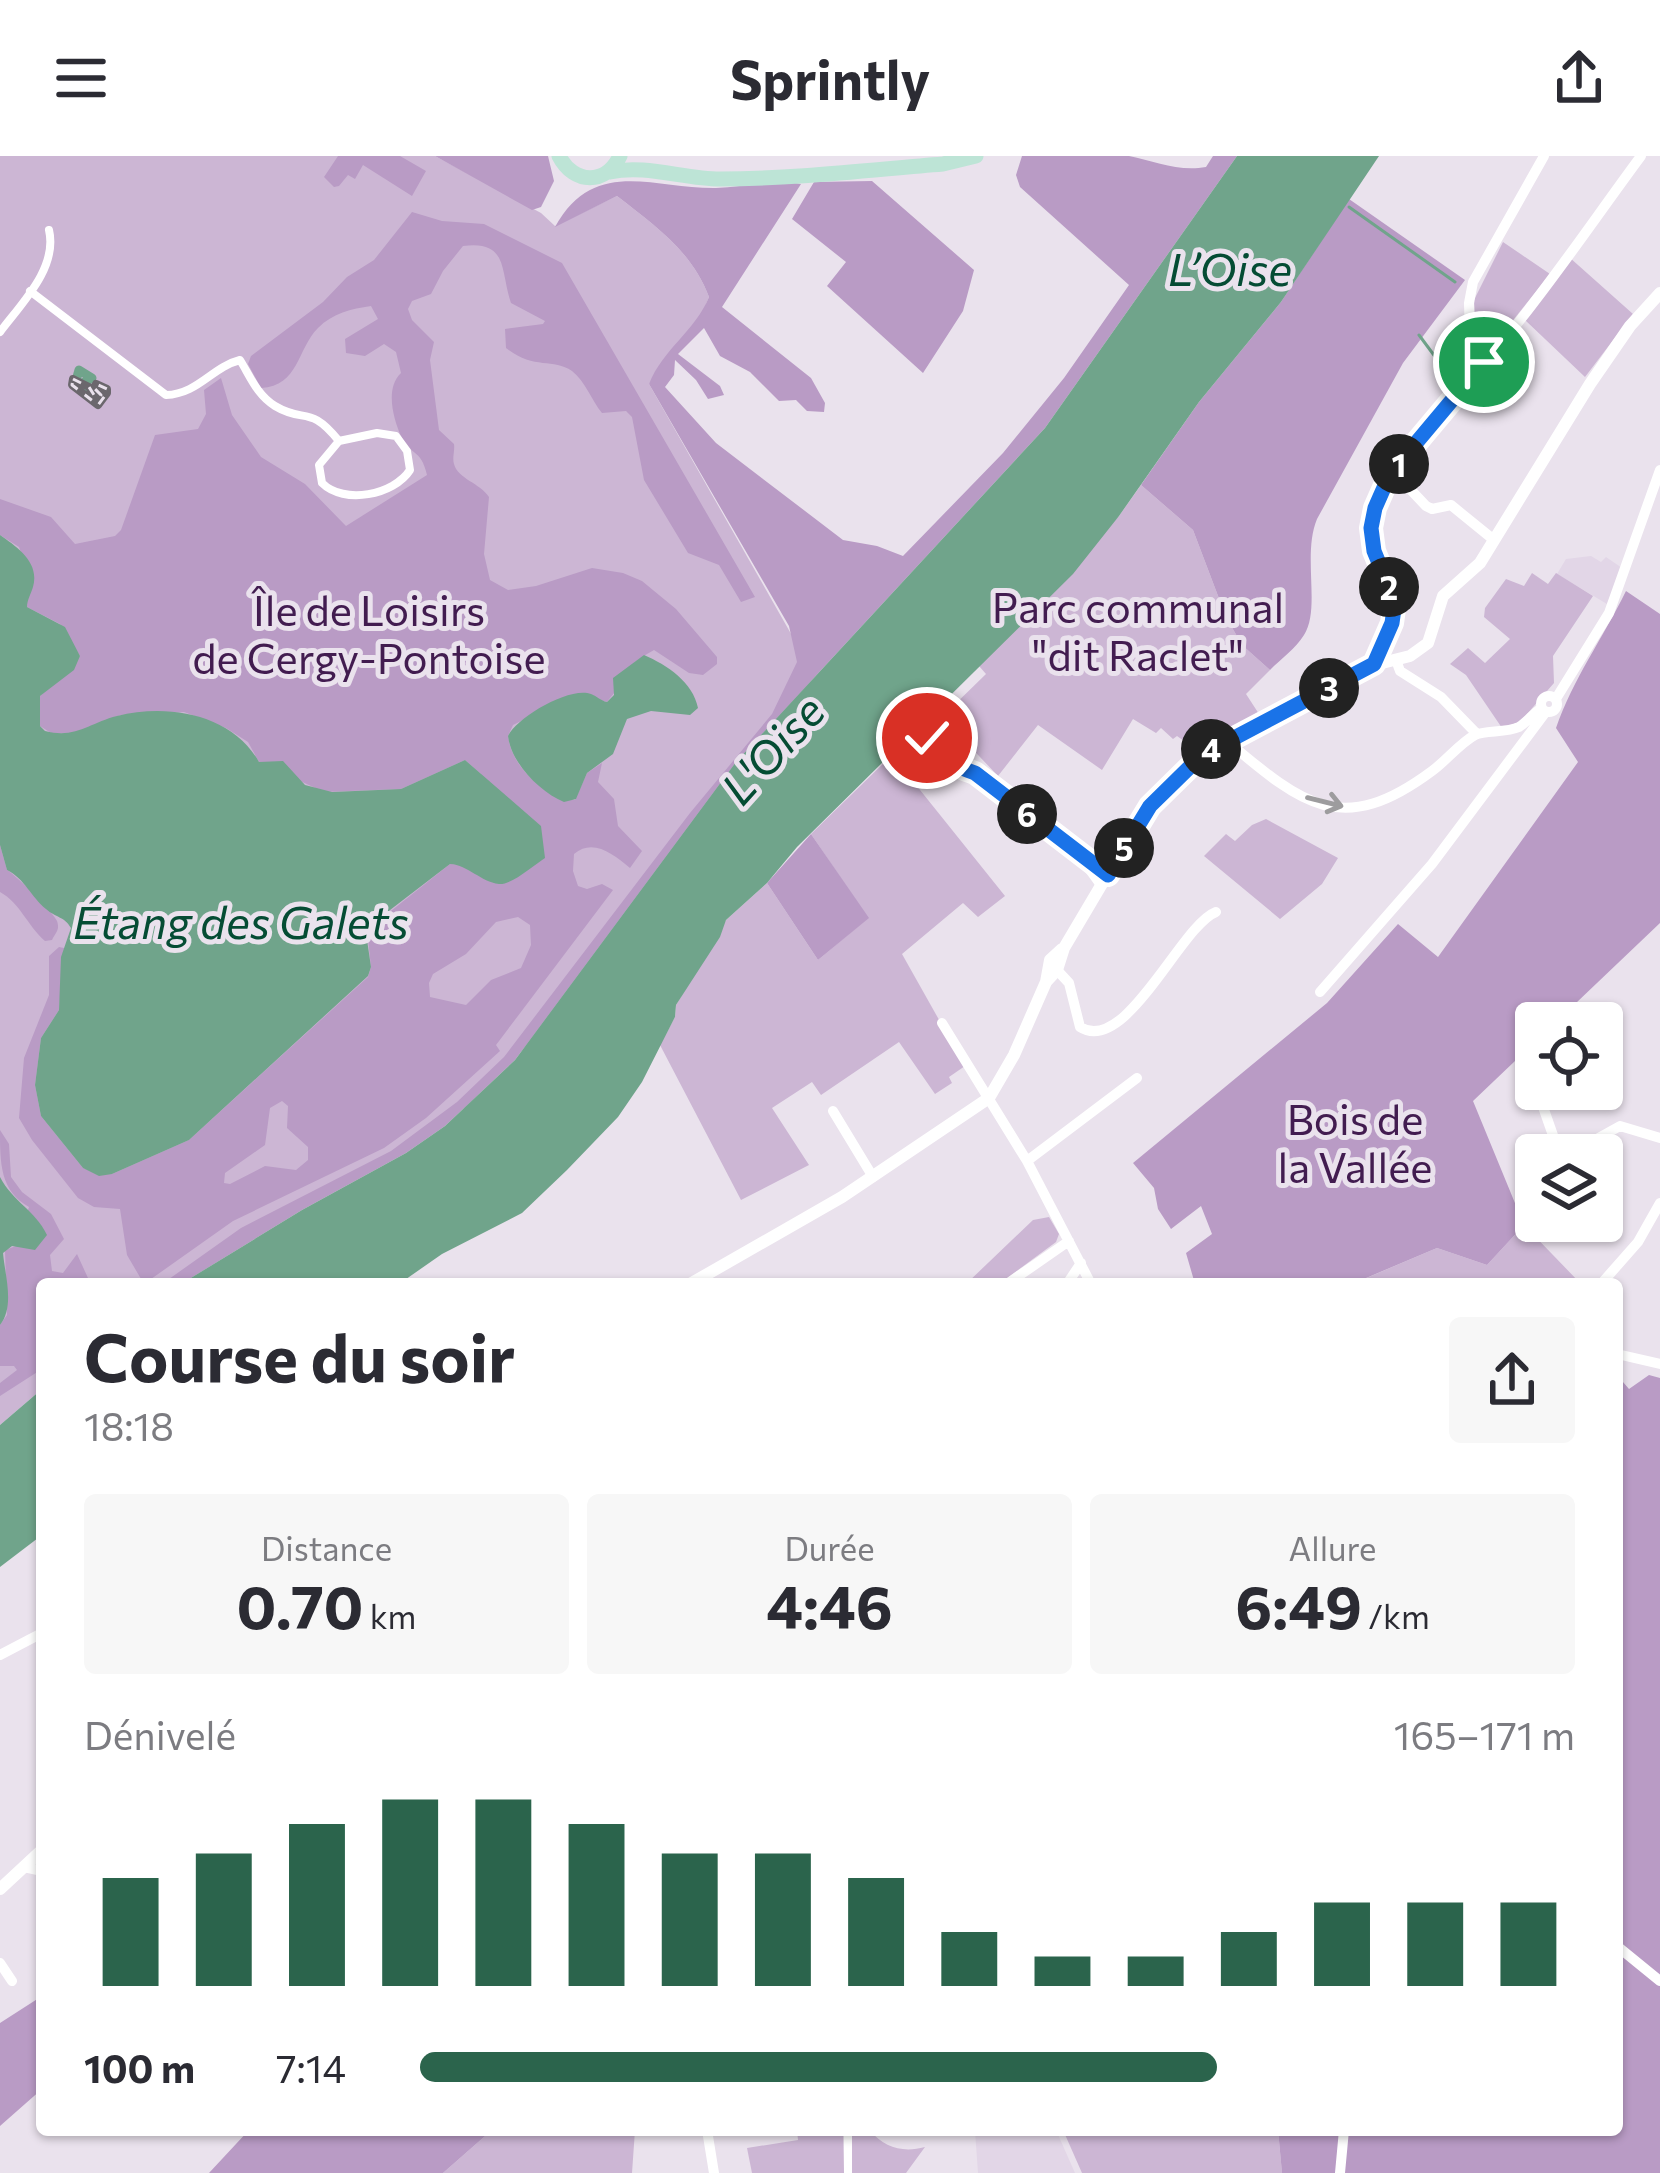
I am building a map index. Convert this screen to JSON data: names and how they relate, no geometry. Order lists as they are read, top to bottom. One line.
{"water":["L’Oise","L'Oise","Étang des Galets"],"parks":["Parc communal \"dit Raclet\"","Île de Loisirs de Cergy-Pontoise","Bois de la Vallée"],"page":{"header":"Sprintly","pins":["1","2","3","4","6","5"],"heading":["Course du soir","18:18"],"stats":[["Distance","0.70 km"],["Durée","4:46"],["Allure","6:49 /km"]],"chart":["Dénivelé","165–171 m"],"list":[{"name":"100 m","note":"7:14"}]}}
